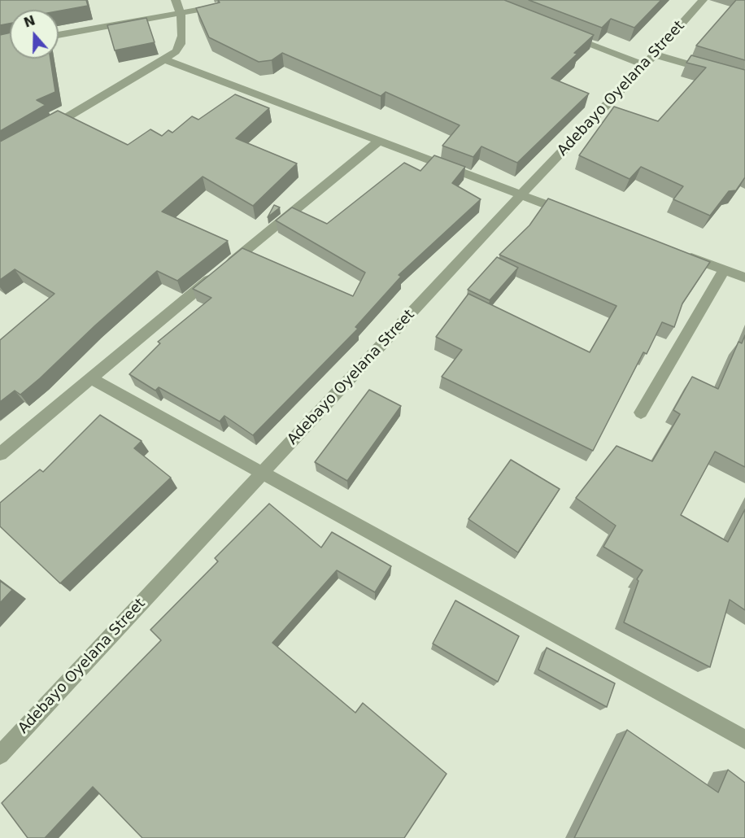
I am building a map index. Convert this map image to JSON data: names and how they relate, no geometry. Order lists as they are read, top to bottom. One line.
{"streets":{"street":["Adebayo Oyelana Street"]},"north":"top"}
